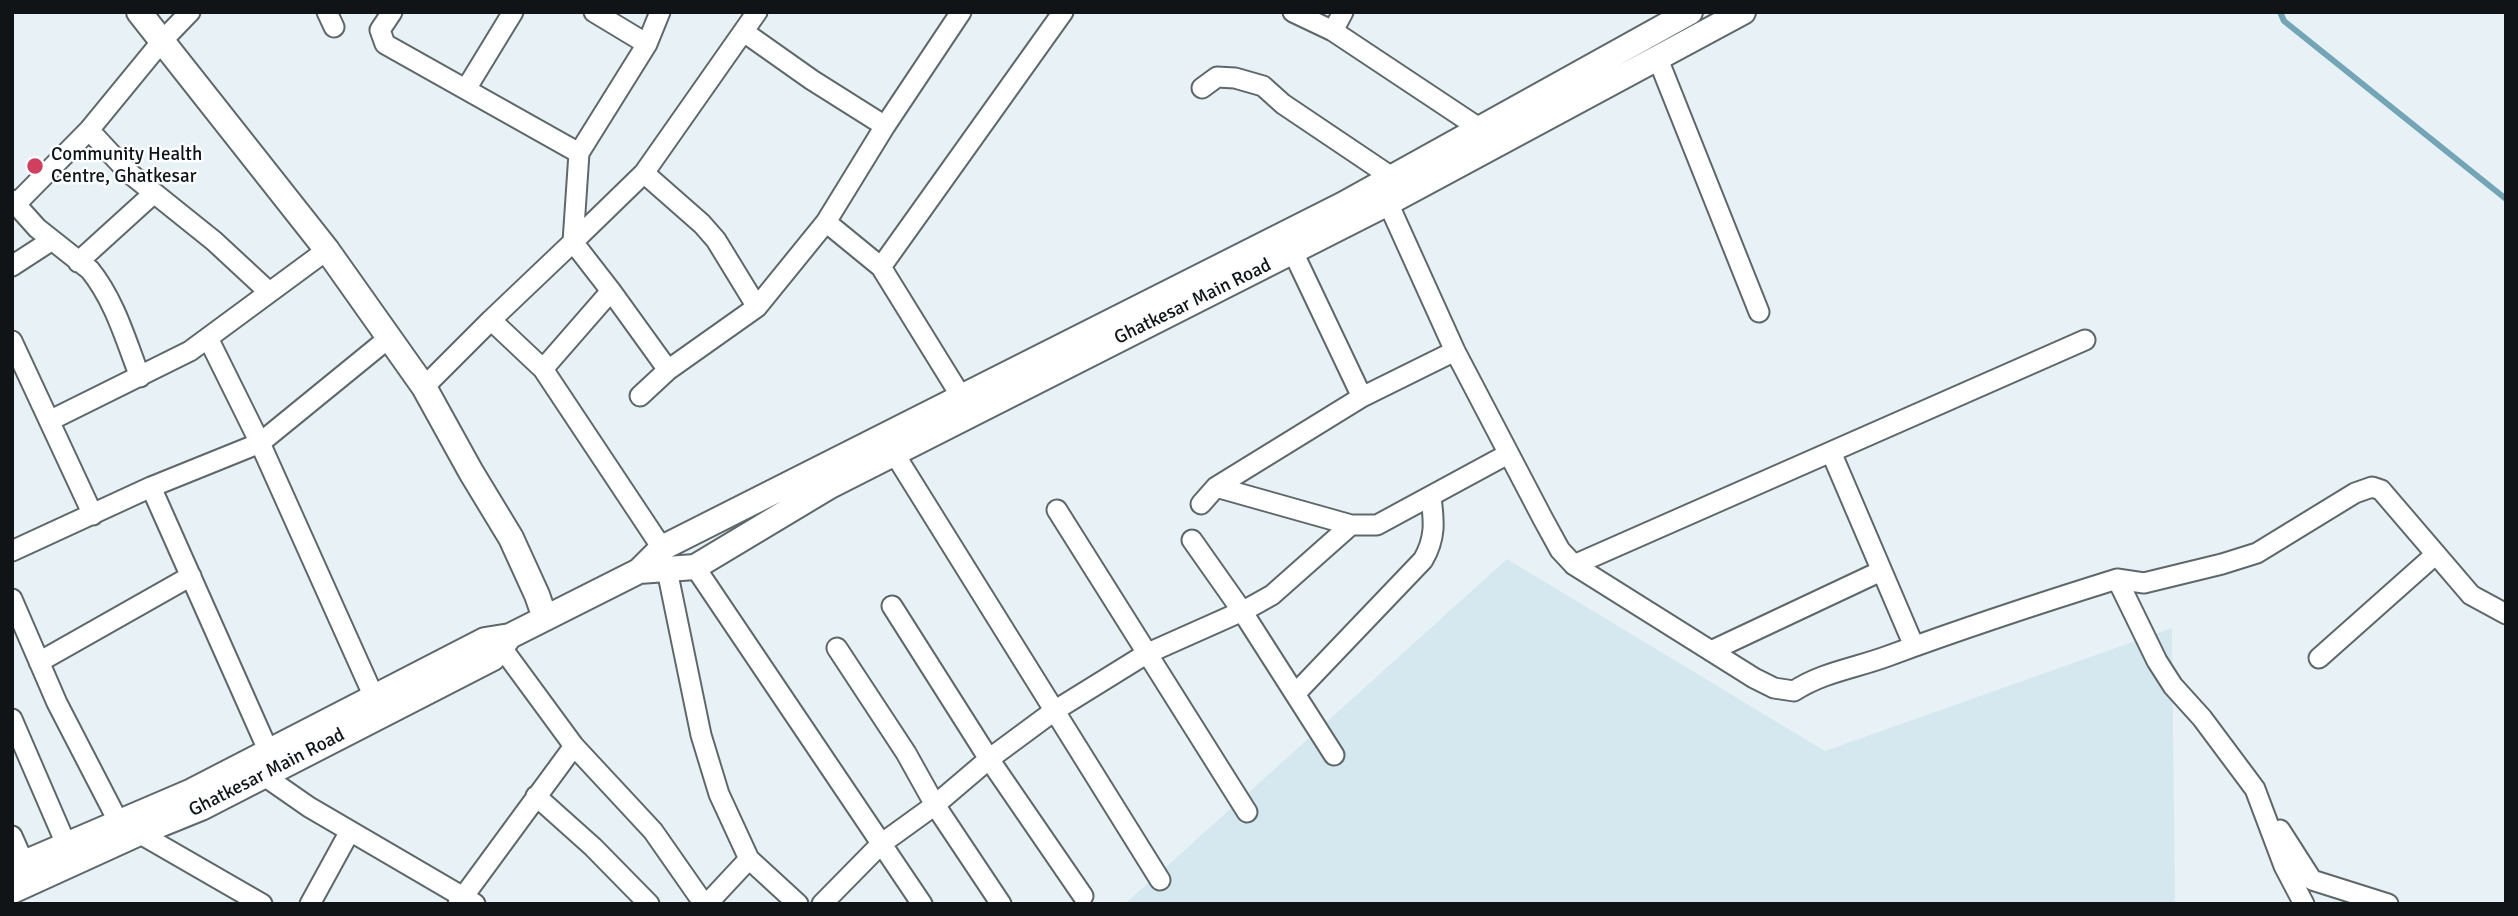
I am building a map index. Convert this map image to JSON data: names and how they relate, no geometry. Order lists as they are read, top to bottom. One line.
{"streets":{"main road":["Ghatkesar Main Road"]},"places":["Community Health Centre, Ghatkesar"]}
